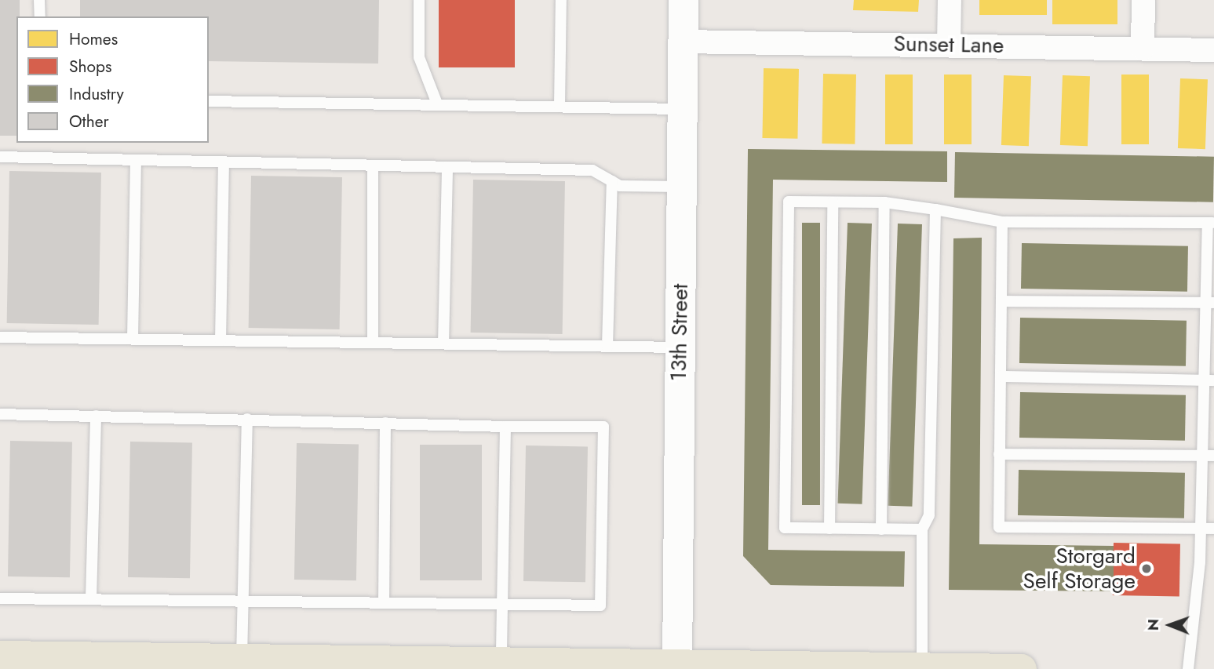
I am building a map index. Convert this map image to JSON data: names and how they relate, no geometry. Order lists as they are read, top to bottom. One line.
{"streets":{"street":["Sunset Lane","13th Street"]},"crossings":[["Sunset Lane","13th Street"]],"places":["Storgard Self Storage"],"legend":["Homes","Shops","Industry","Other"],"north":"left"}
